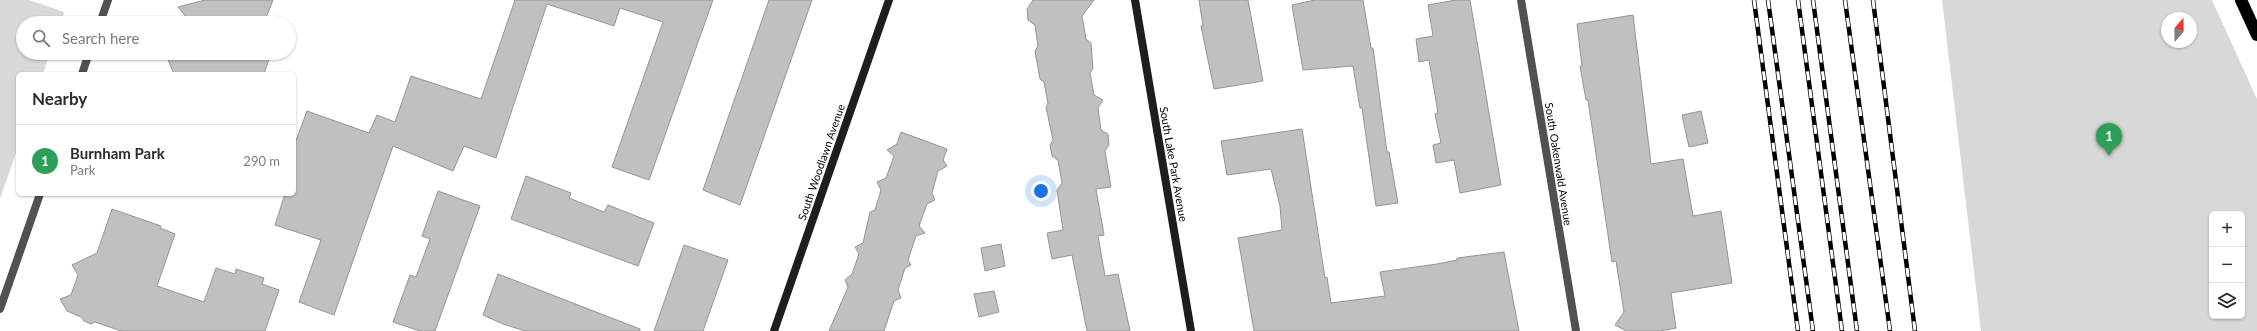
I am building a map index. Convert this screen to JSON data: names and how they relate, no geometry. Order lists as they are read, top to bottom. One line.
{"streets":{"street":["South Woodlawn Avenue","South Lake Park Avenue","South Oakenwald Avenue"]},"north":"top","page":{"search":"Search here","heading":"Nearby","pins":"1","list":[{"mark":"1","name":"Burnham Park","note":"Park","value":"290 m"}],"map_buttons":["+","−"]}}
